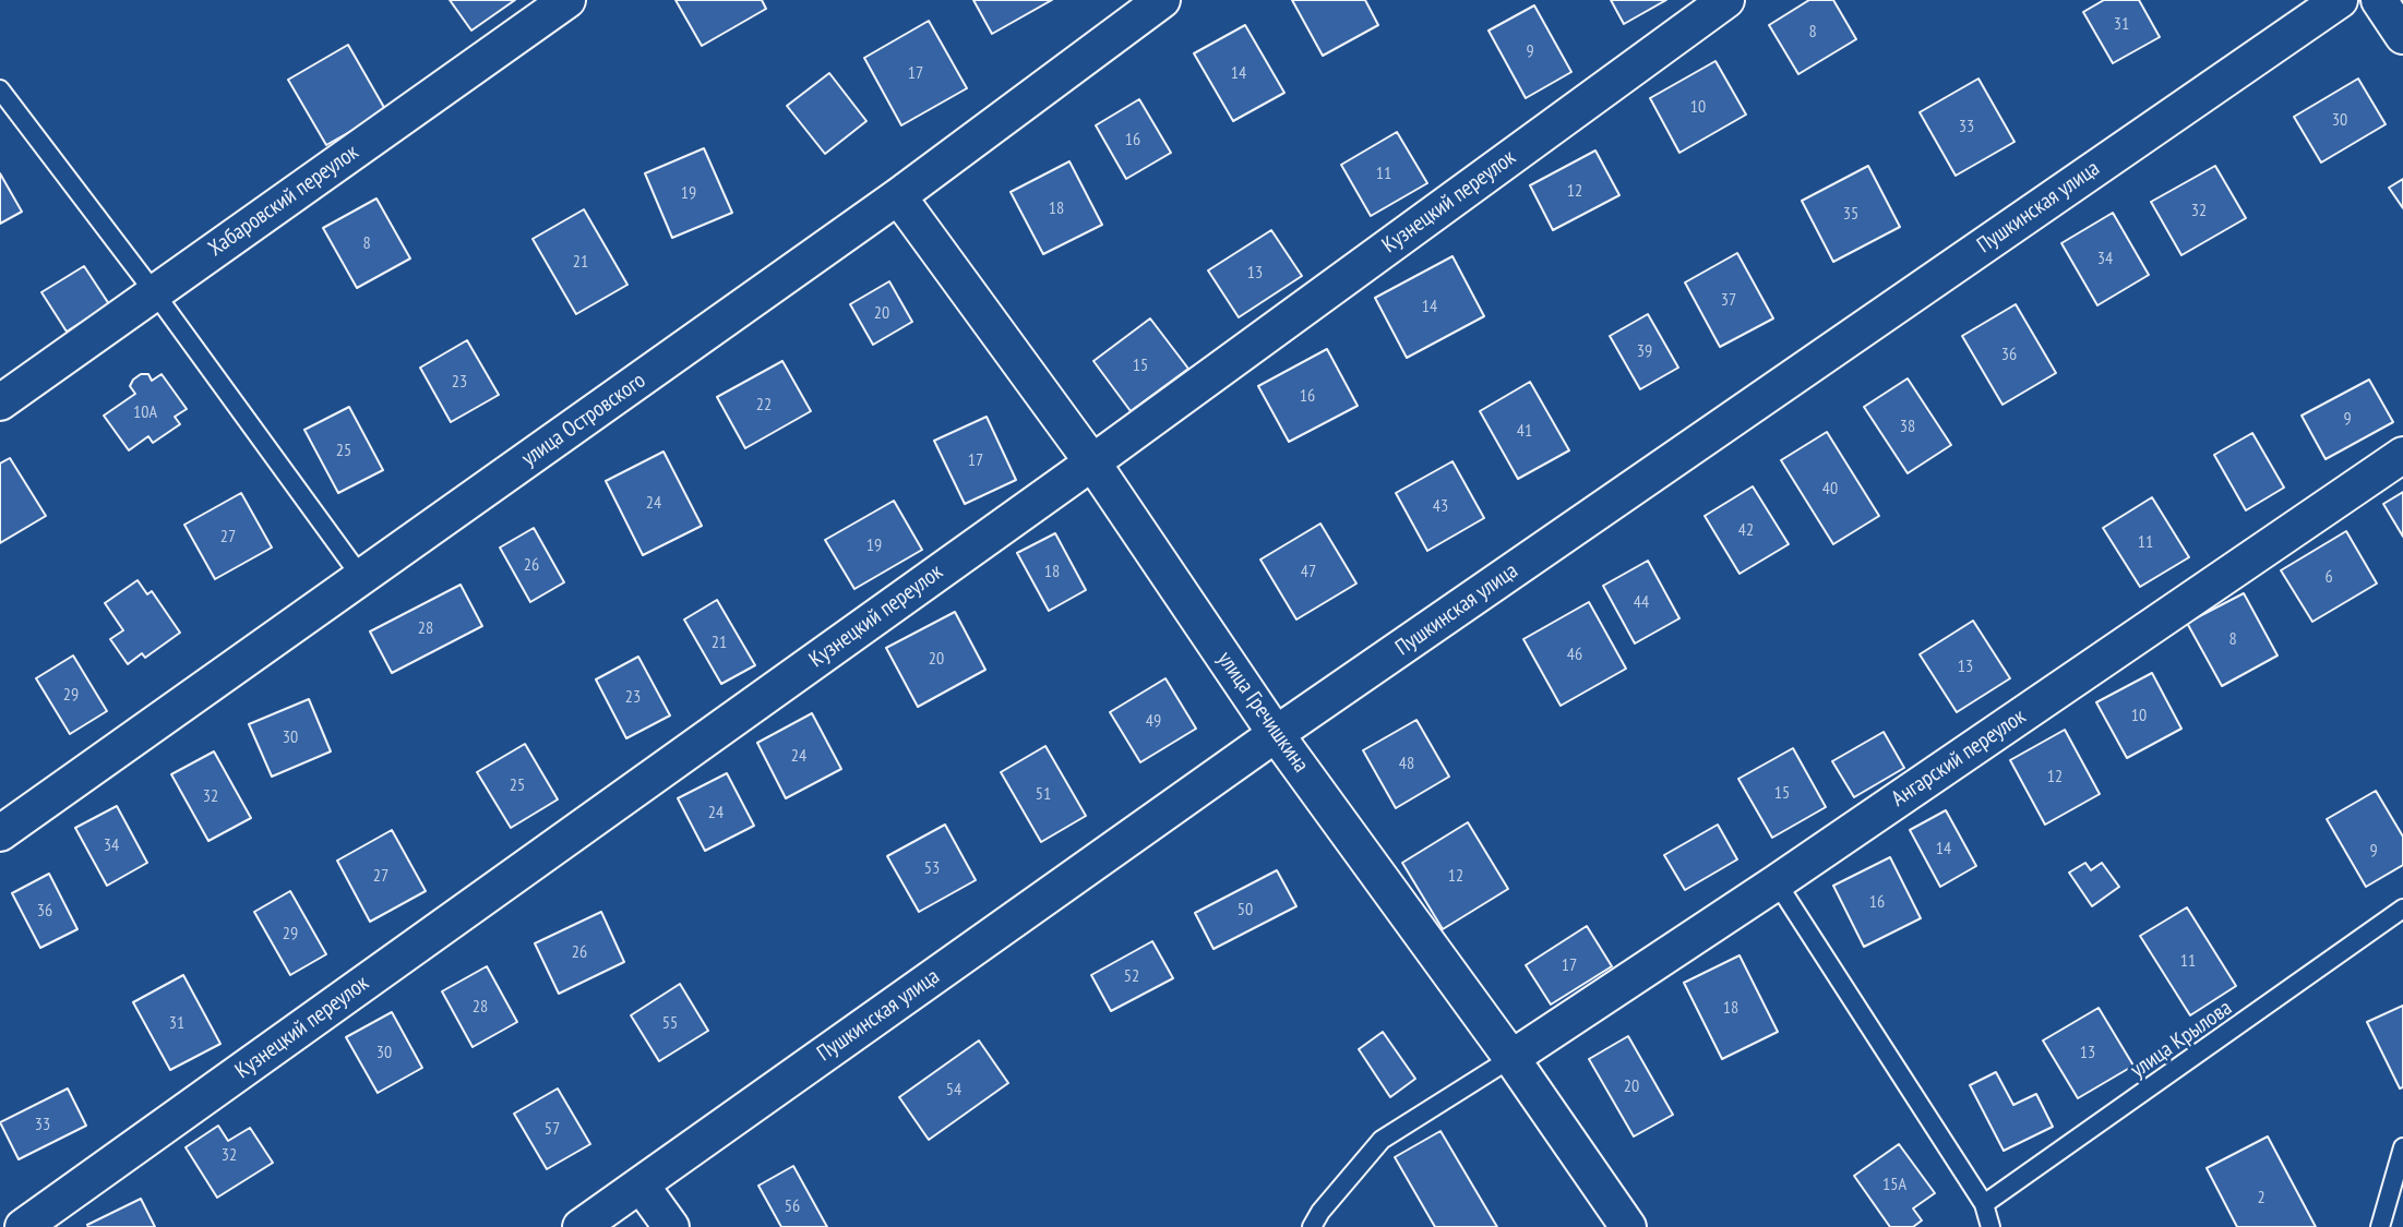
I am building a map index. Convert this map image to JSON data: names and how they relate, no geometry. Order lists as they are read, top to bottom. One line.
{"streets":{"street":["Хабаровский переулок","Кузнецкий переулок","Пушкинская улица","улица Островского","улица Гречишкина","Ангарский переулок"],"lane":["улица Крылова"]},"crossings":[["Кузнецкий переулок","улица Гречишкина"],["Пушкинская улица","улица Гречишкина"],["улица Островского","улица Гречишкина"],["улица Гречишкина","Ангарский переулок"]],"house_numbers":["31","8","9","17","14","10","30","33","16","11","12","19","18","32","35","8","34","21","13","37","14","20","39","36","15","23","16","22","10А","9","38","41","25","17","40","24","43","42","27","11","19","26","18","47","6","44","28","8","21","46","20","13","29","23","10","49","30","24","48","12","25","15","51","32","24","34","14","9","53","27","12","16","50","36","29","26","11","17","52","28","18","31","55","30","13","20","54","33","57","32","15А","2","56"]}
